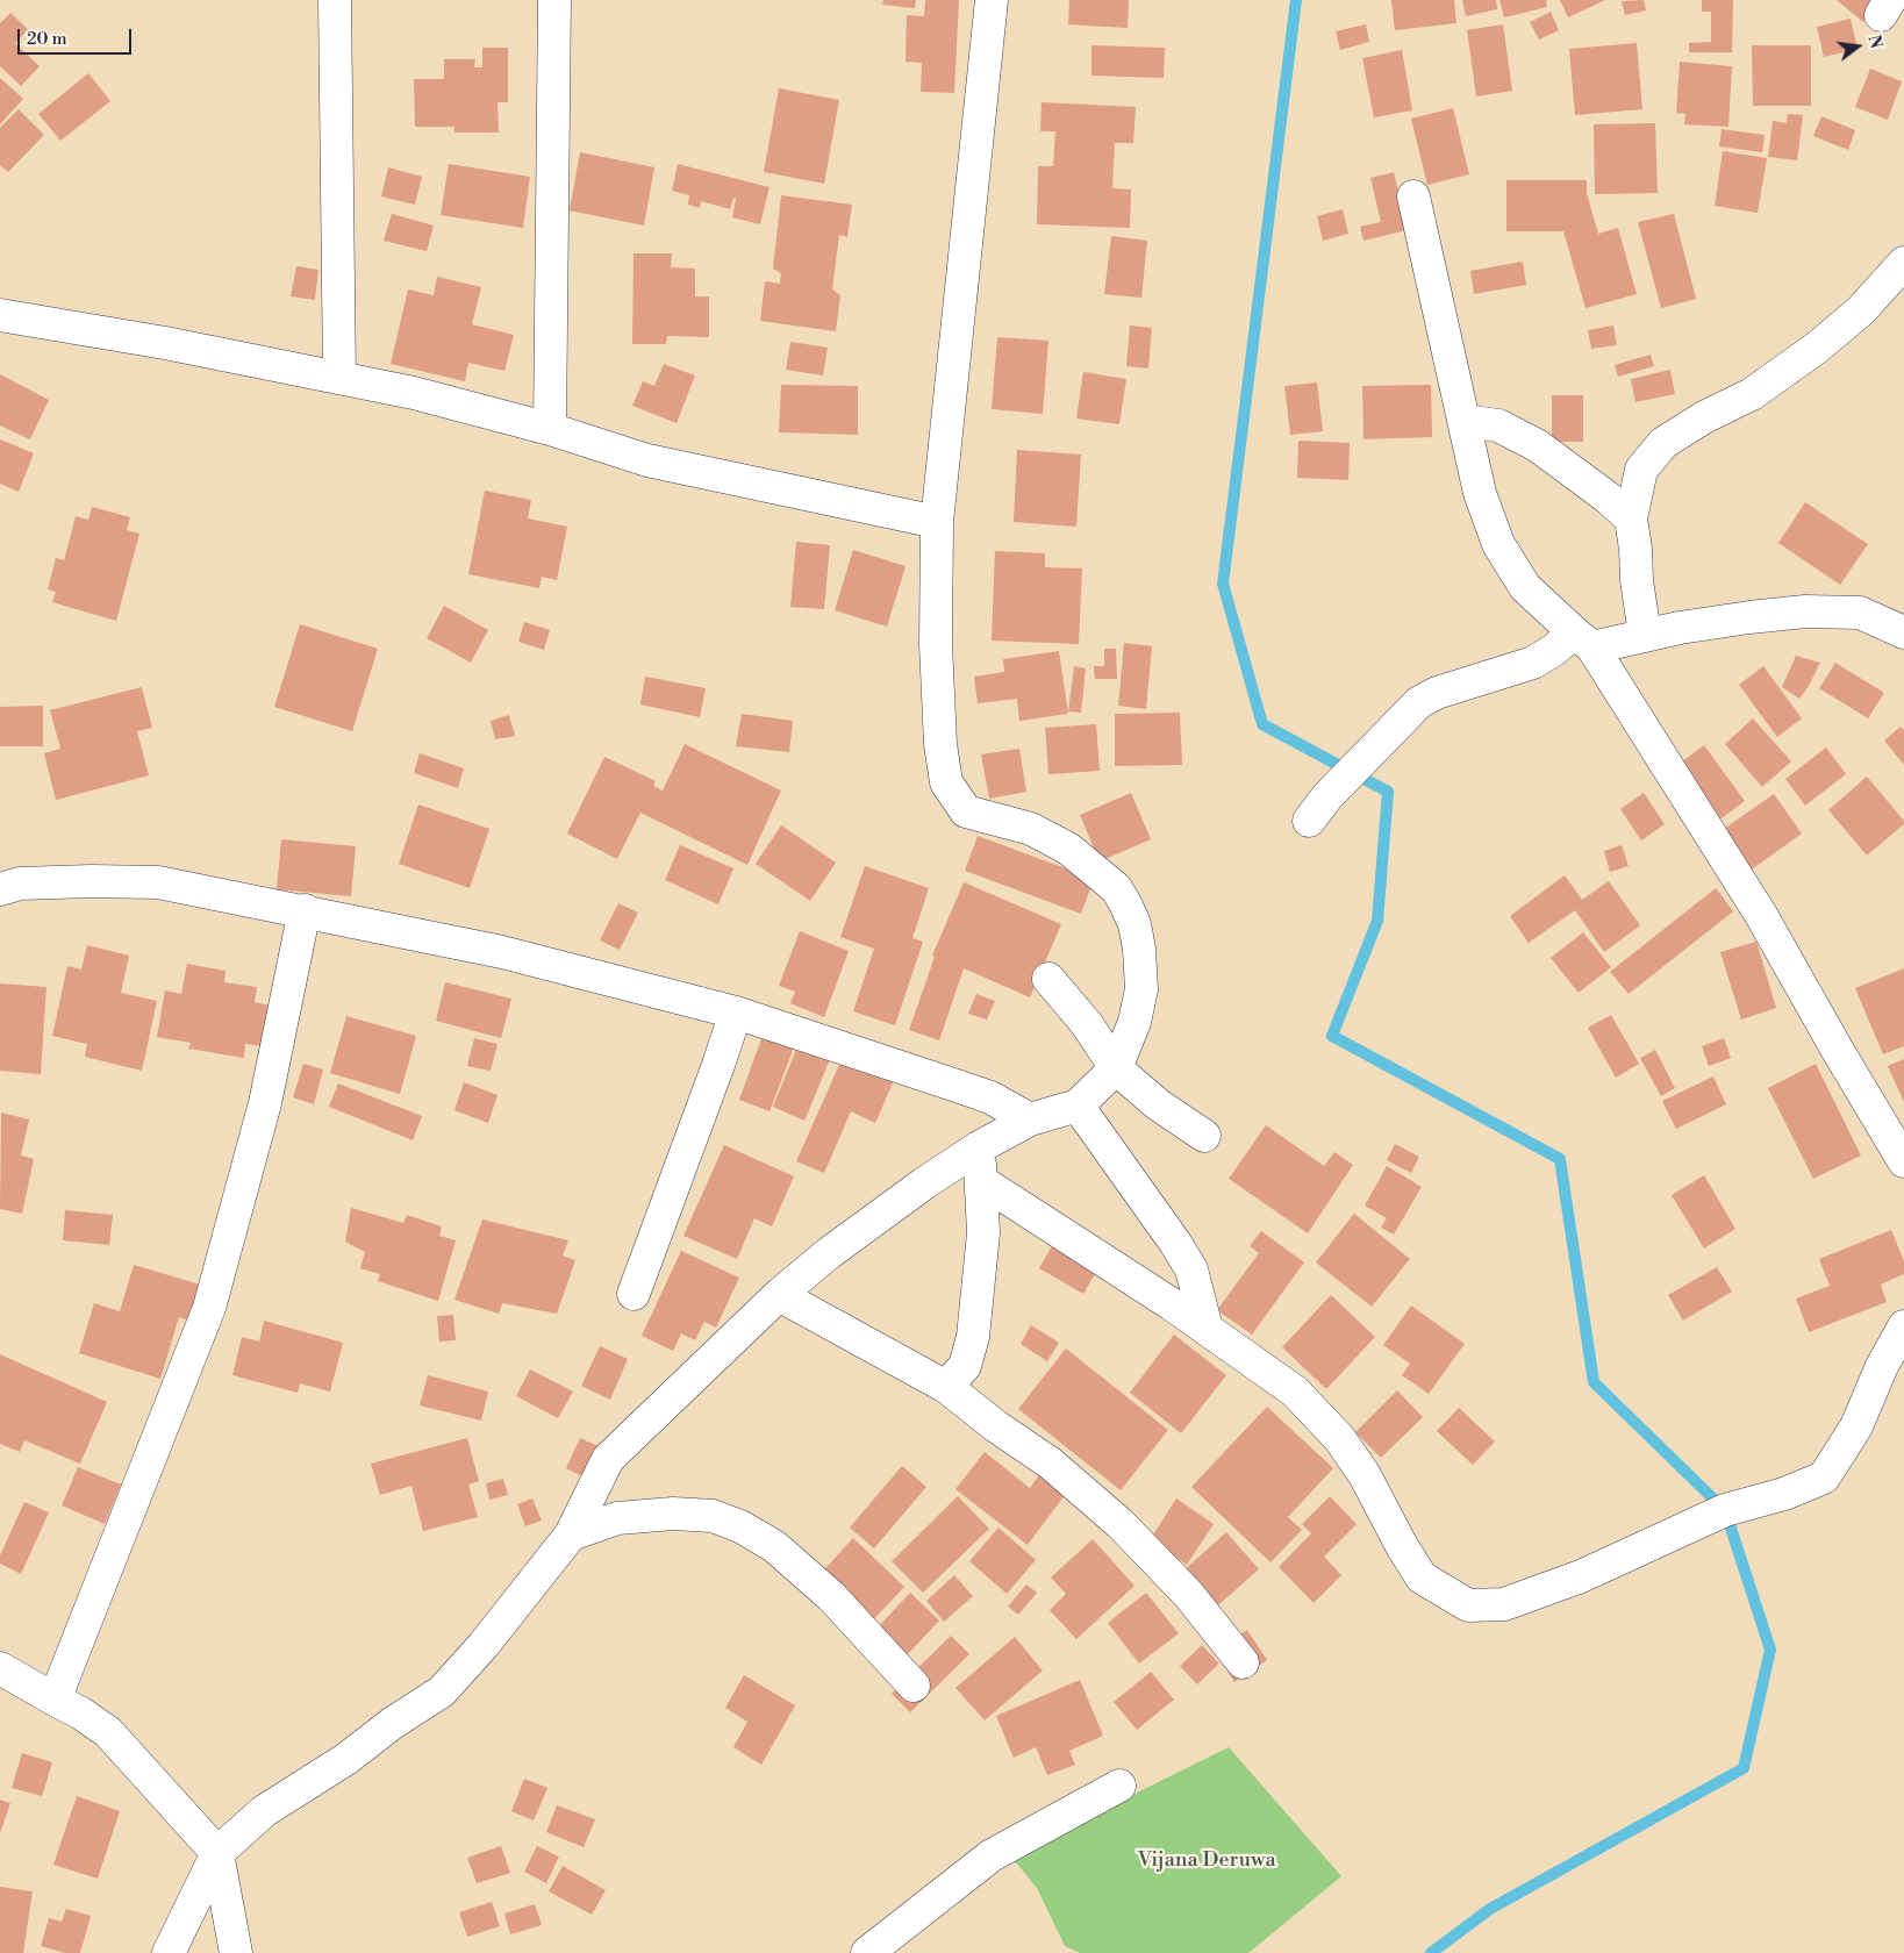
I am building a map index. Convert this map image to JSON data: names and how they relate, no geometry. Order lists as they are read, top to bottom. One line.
{"parks":["Vijana Deruwa"],"scale_bar":"20 m","north":"right"}
